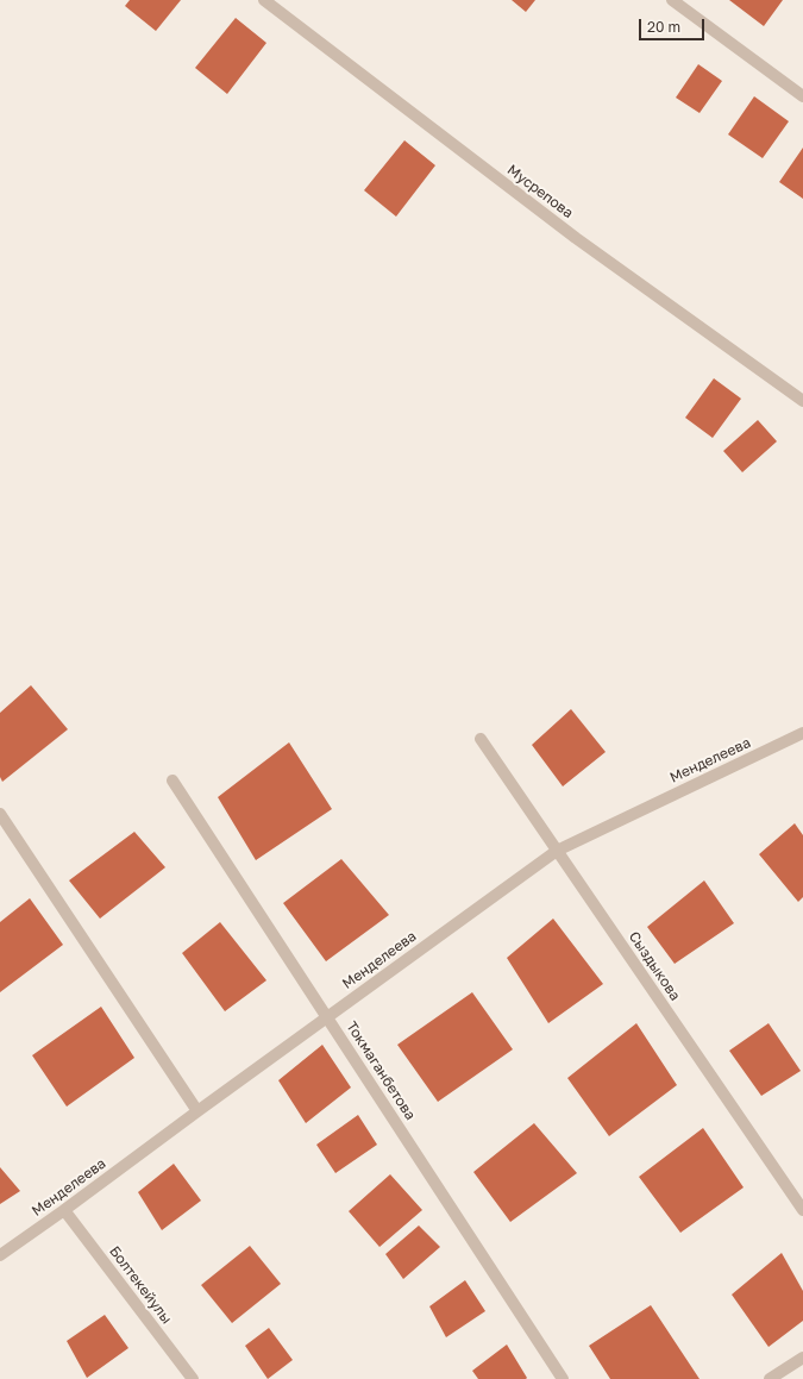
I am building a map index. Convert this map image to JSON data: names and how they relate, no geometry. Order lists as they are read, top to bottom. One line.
{"streets":{"street":["Мусрепова","Менделеева","Сыздыкова","Токмаганбетова","Болтекейулы"]},"crossings":[["Менделеева","Сыздыкова"],["Менделеева","Токмаганбетова"],["Менделеева","Болтекейулы"]],"scale_bar":"20 m"}
